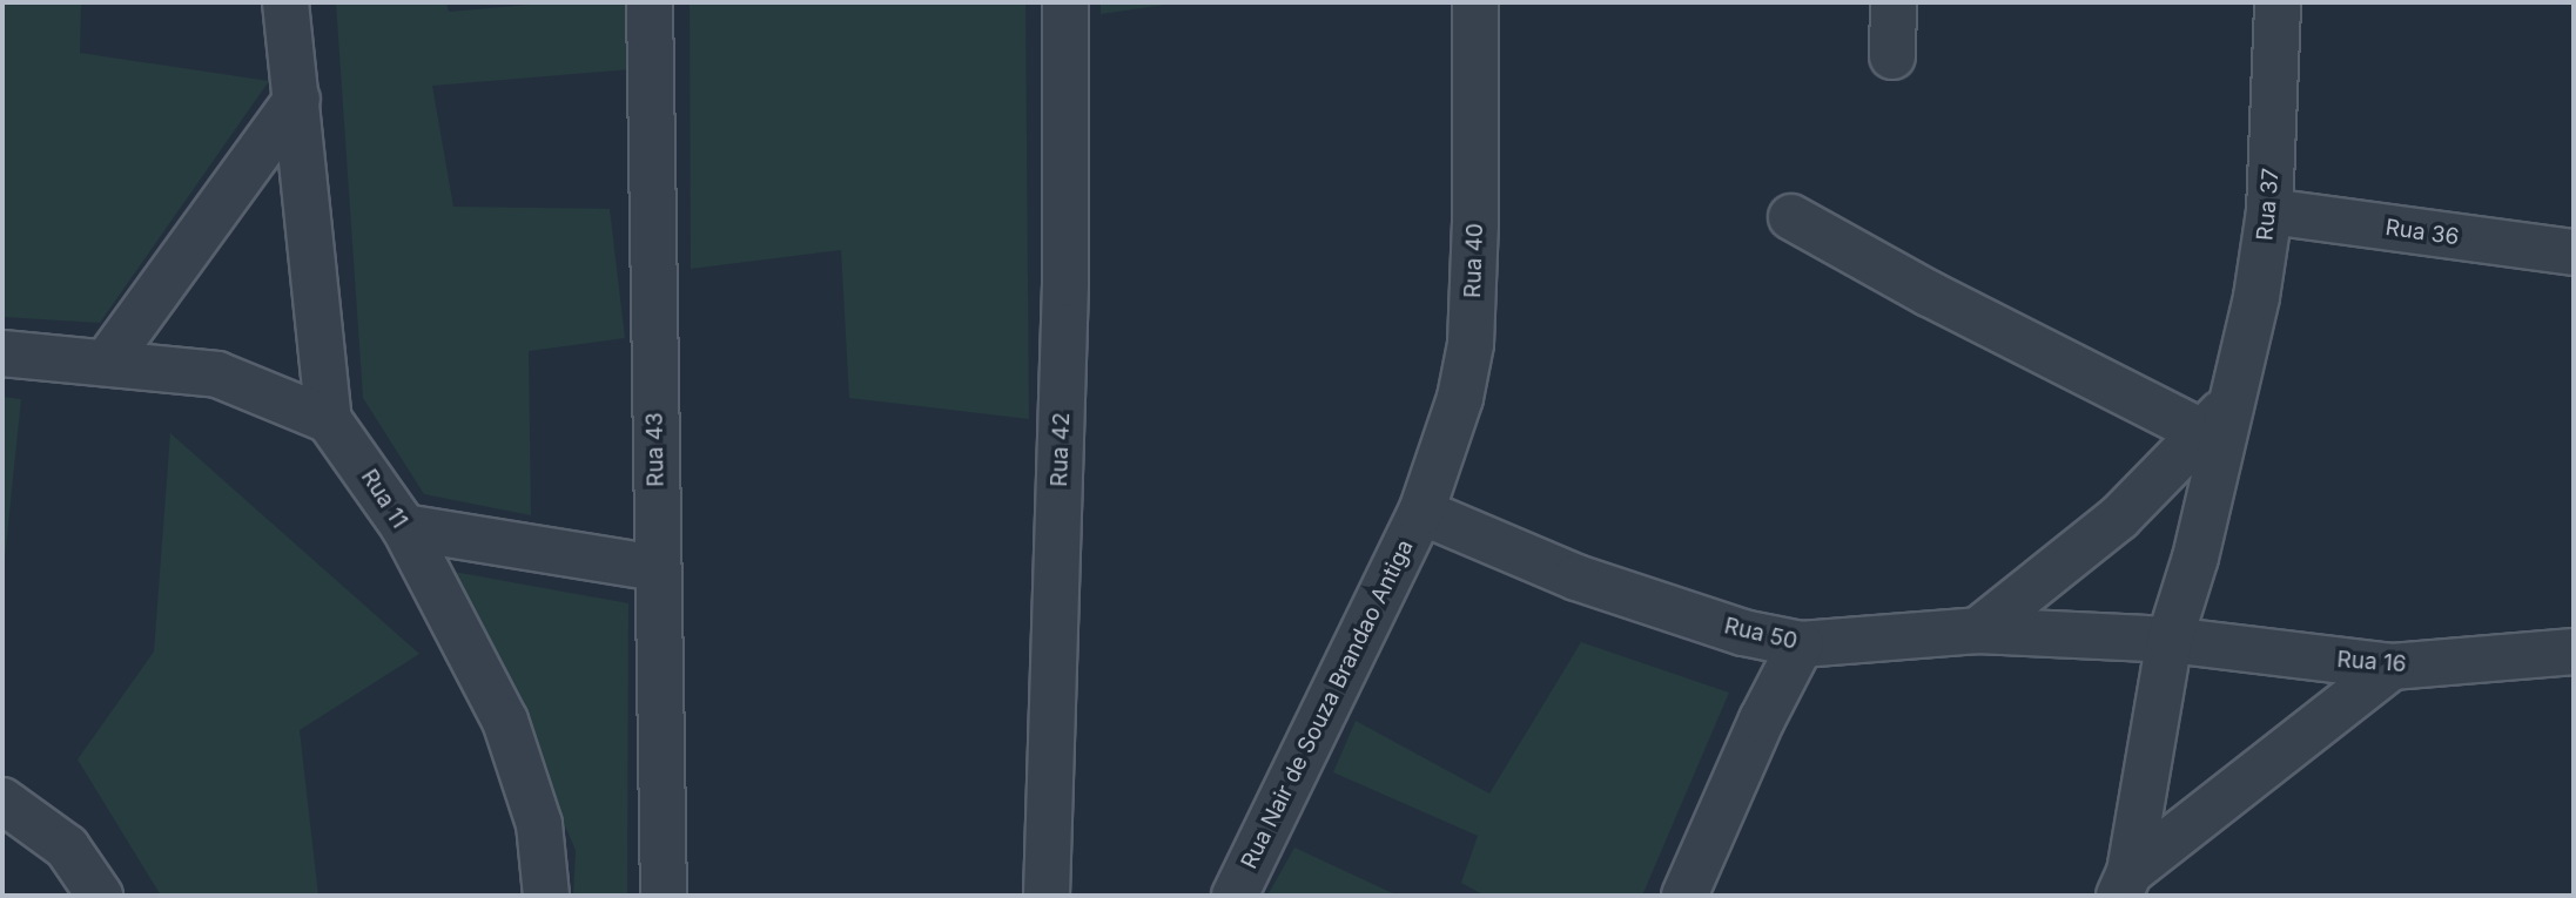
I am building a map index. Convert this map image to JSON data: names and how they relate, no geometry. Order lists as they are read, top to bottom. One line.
{"streets":{"street":["Rua 37","Rua 36","Rua 40","Rua 43","Rua 42","Rua 11","Rua 50","Rua 16","Rua Nair de Souza Brandao Antiga"]},"crossings":[["Rua 37","Rua 36"],["Rua 37","Rua 50"],["Rua 37","Rua 16"],["Rua 40","Rua 50"],["Rua 40","Rua Nair de Souza Brandao Antiga"],["Rua 50","Rua 16"],["Rua 50","Rua Nair de Souza Brandao Antiga"]]}
